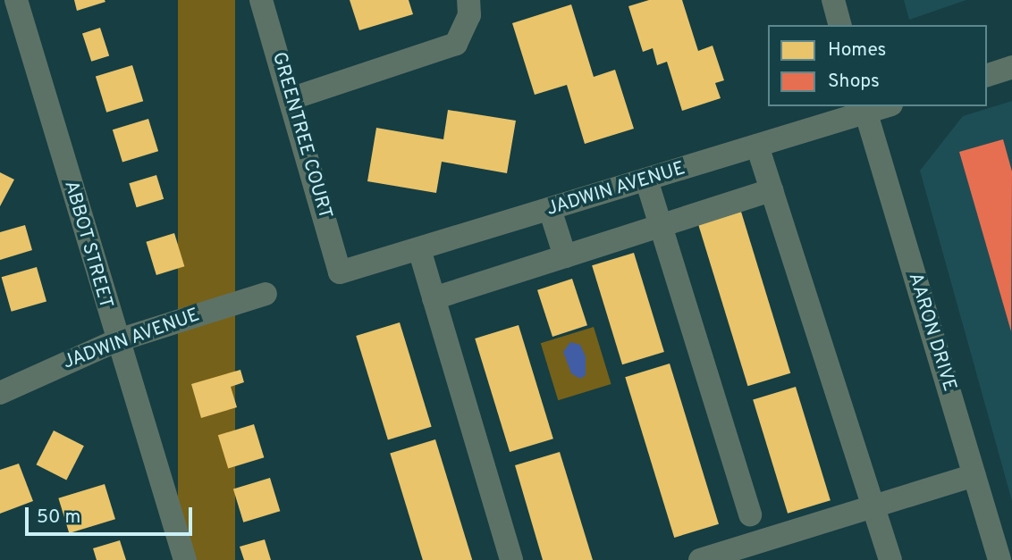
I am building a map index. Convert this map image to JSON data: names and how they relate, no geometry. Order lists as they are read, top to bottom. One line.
{"streets":{"street":["GREENTREE COURT","JADWIN AVENUE","ABBOT STREET","AARON DRIVE"]},"crossings":[["GREENTREE COURT","JADWIN AVENUE"],["JADWIN AVENUE","ABBOT STREET"],["JADWIN AVENUE","AARON DRIVE"]],"legend":["Homes","Shops"],"scale_bar":"50 m"}
